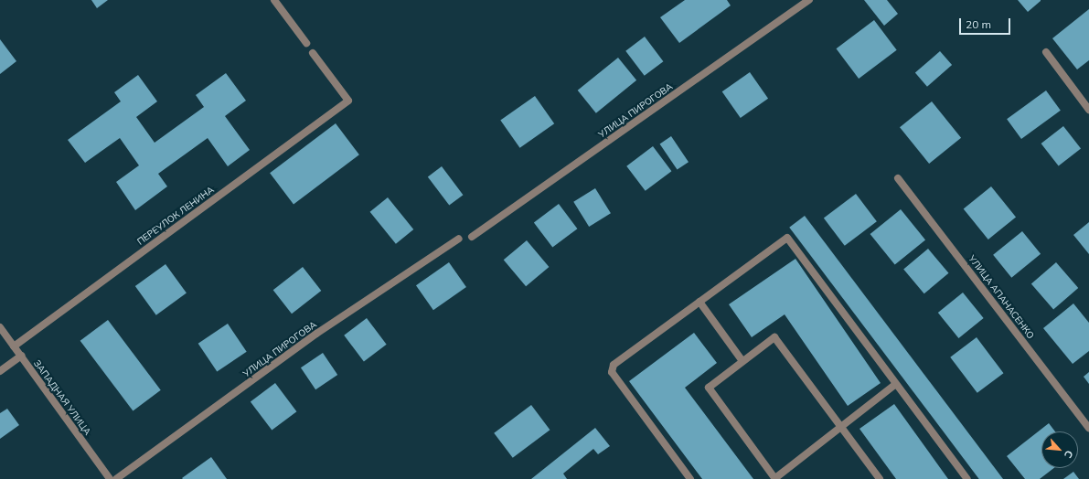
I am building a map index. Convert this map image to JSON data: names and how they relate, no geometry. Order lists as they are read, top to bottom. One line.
{"streets":{"street":["УЛИЦА ПИРОГОВА","ПЕРЕУЛОК ЛЕНИНА","УЛИЦА АПАНАСЕНКО","ЗАПАДНАЯ УЛИЦА"]},"crossings":[["ПЕРЕУЛОК ЛЕНИНА","ЗАПАДНАЯ УЛИЦА"]],"scale_bar":"20 m","north":"bottom right"}
